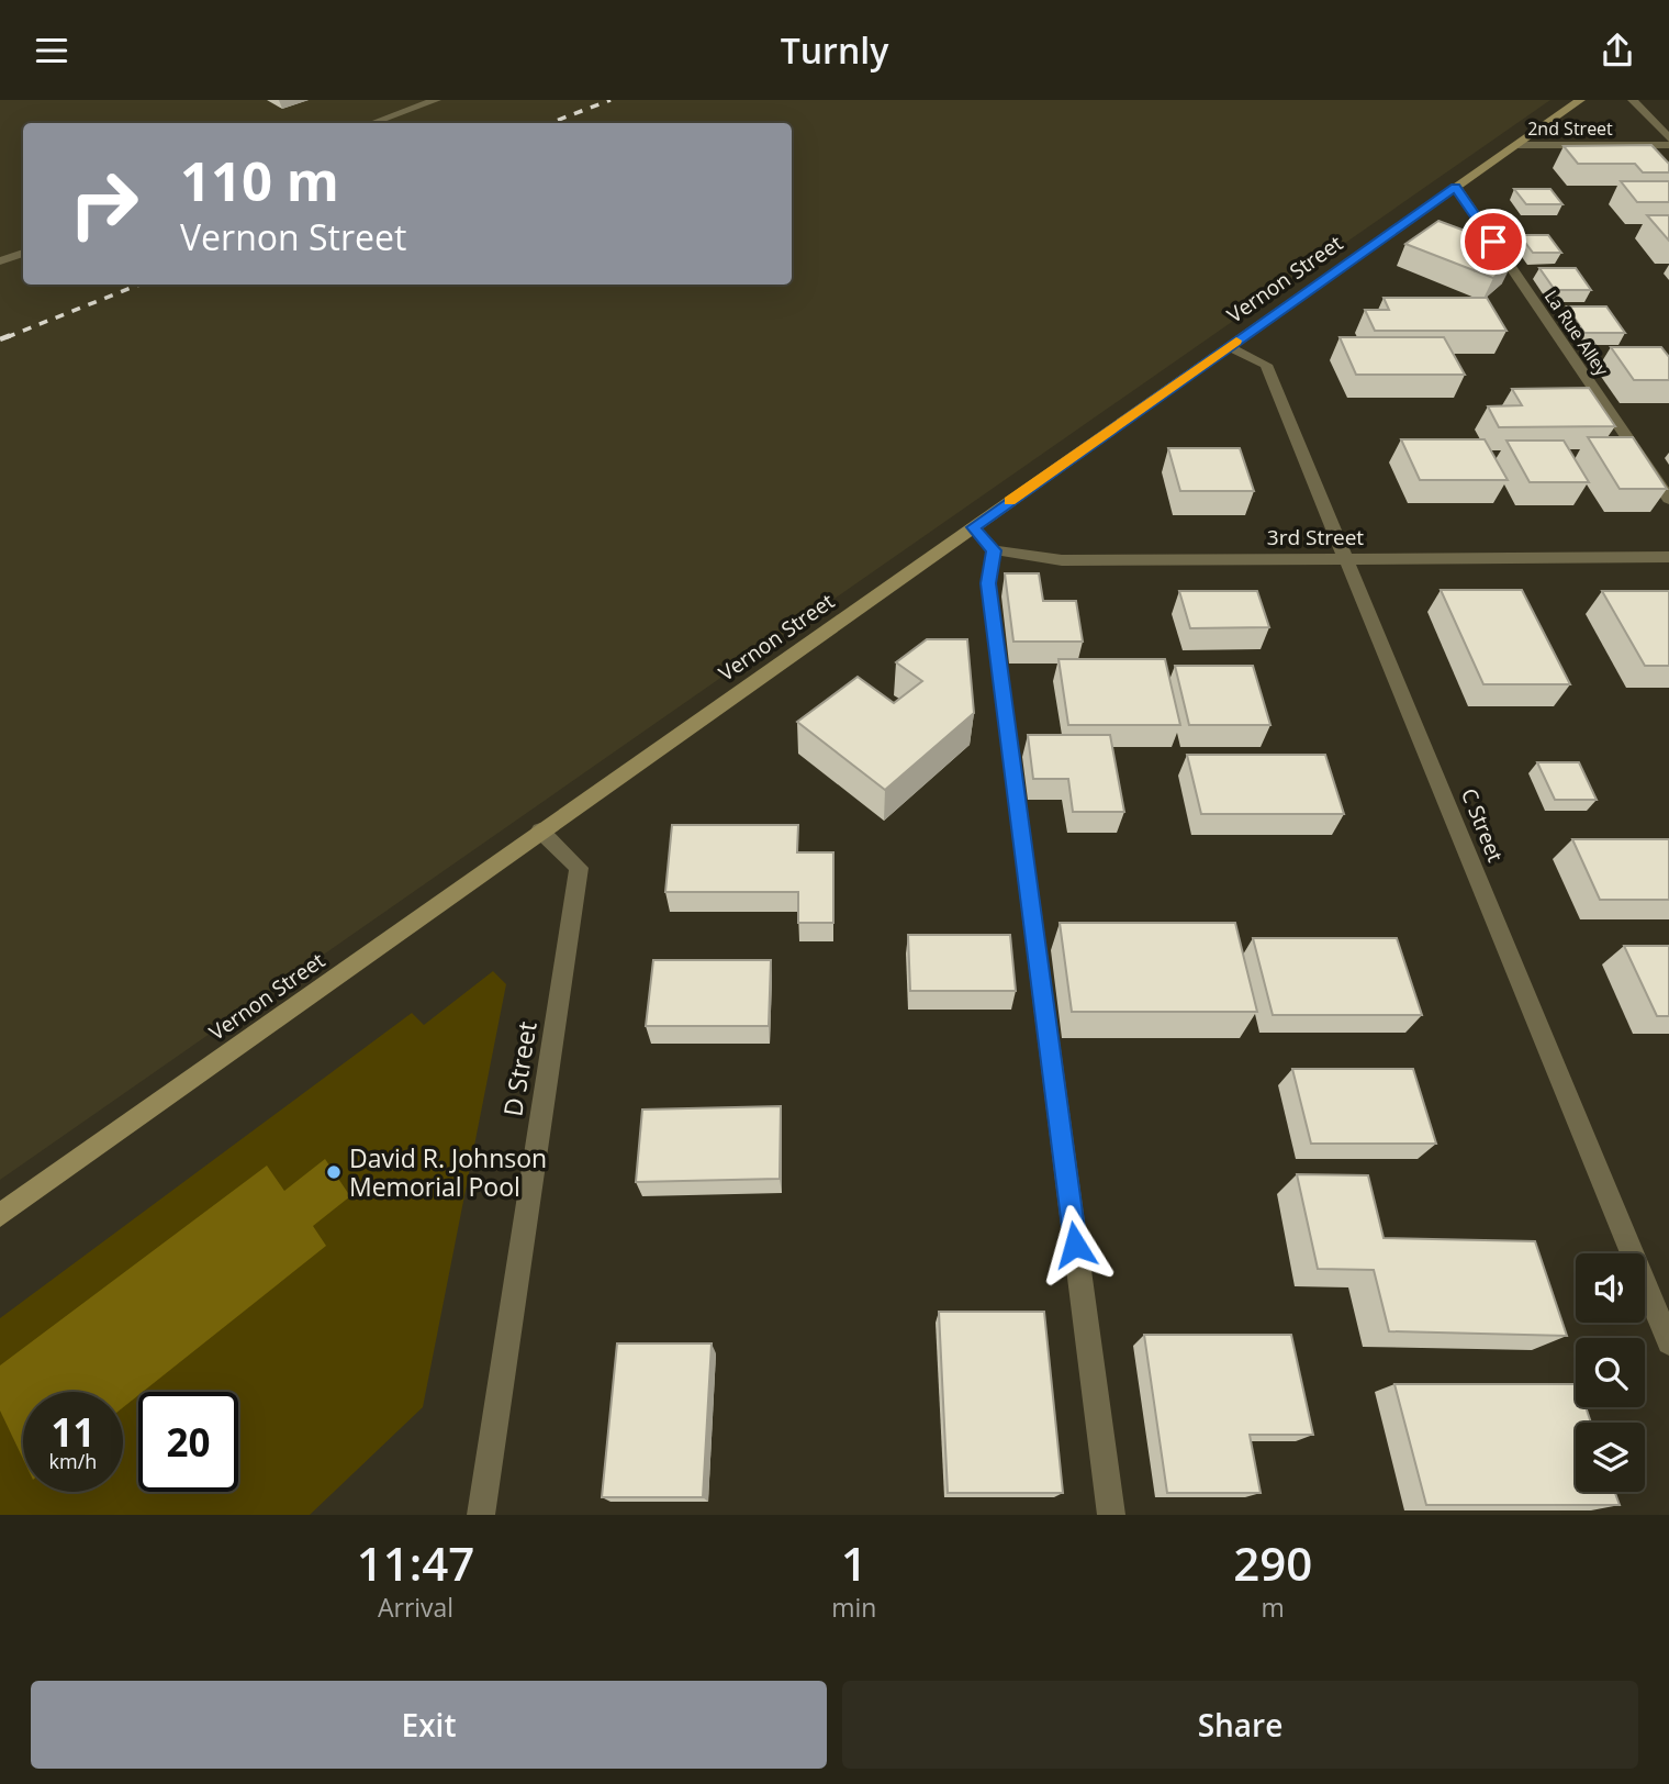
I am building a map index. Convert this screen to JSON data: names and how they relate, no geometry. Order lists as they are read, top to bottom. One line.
{"streets":{"main road":["Vernon Street"],"street":["2nd Street","La Rue Alley","3rd Street","C Street","D Street"]},"crossings":[["2nd Street","Vernon Street"],["Vernon Street","La Rue Alley"],["Vernon Street","C Street"],["Vernon Street","D Street"],["3rd Street","C Street"]],"places":["David R. Johnson Memorial Pool"],"page":{"header":"Turnly","turn":["110 m","Vernon Street"],"speed":"11 km/h","limit":"20","eta":["11:47","Arrival","1","min","290","m"],"buttons":["Exit","Share"]}}
